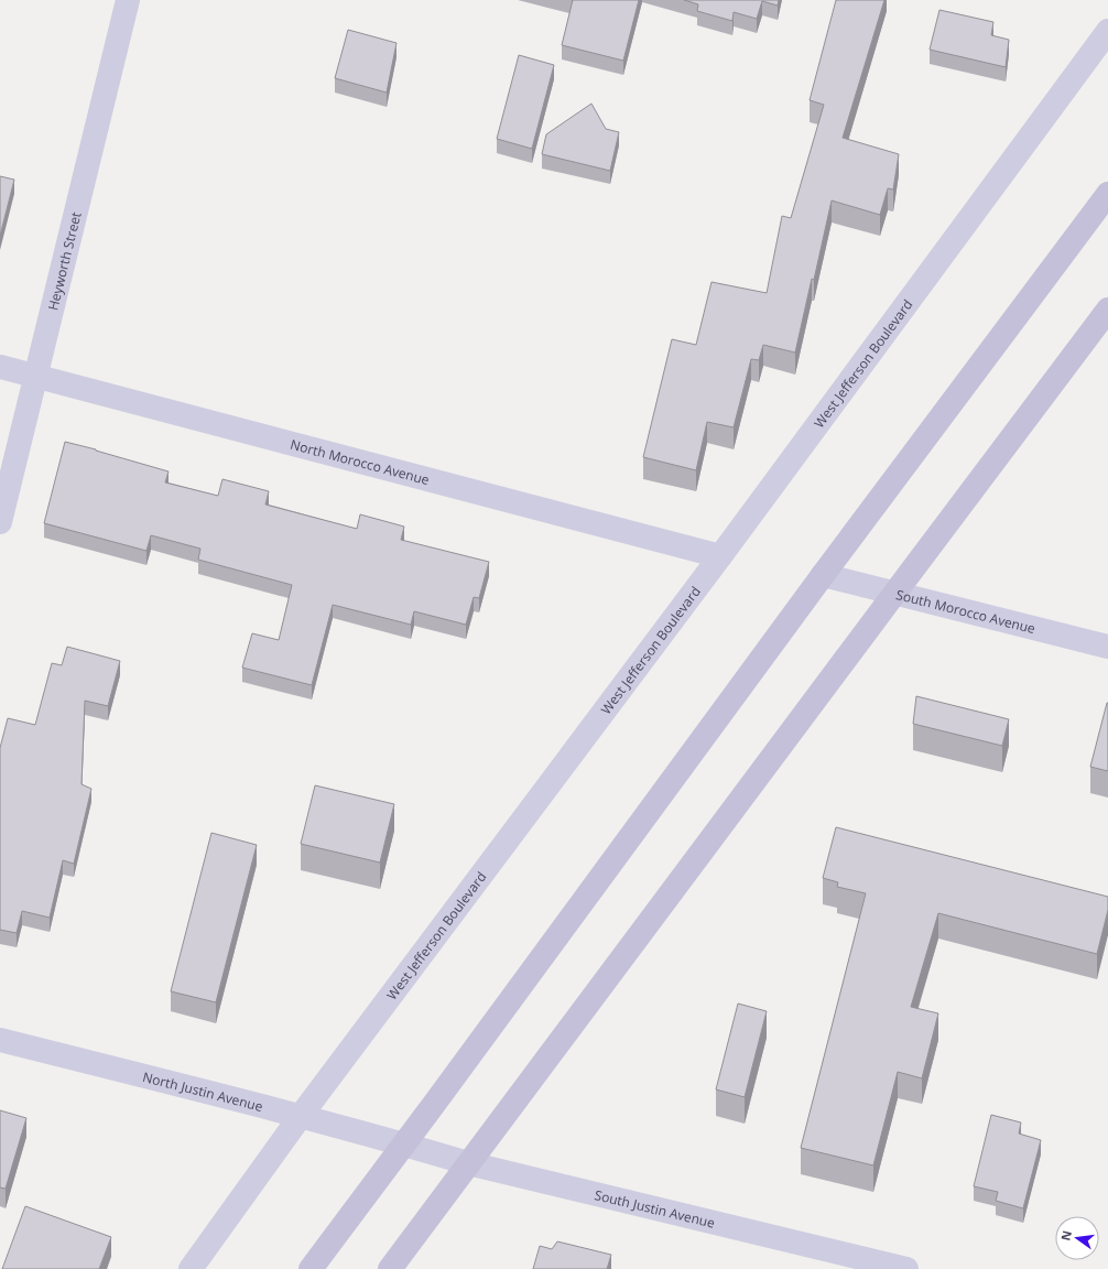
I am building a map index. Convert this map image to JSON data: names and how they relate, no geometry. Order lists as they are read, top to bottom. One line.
{"streets":{"street":["Heyworth Street","West Jefferson Boulevard","North Morocco Avenue","South Morocco Avenue","North Justin Avenue","South Justin Avenue"]},"crossings":[["Heyworth Street","North Morocco Avenue"],["West Jefferson Boulevard","North Morocco Avenue"],["West Jefferson Boulevard","North Justin Avenue"],["North Justin Avenue","South Justin Avenue"]],"north":"left"}
